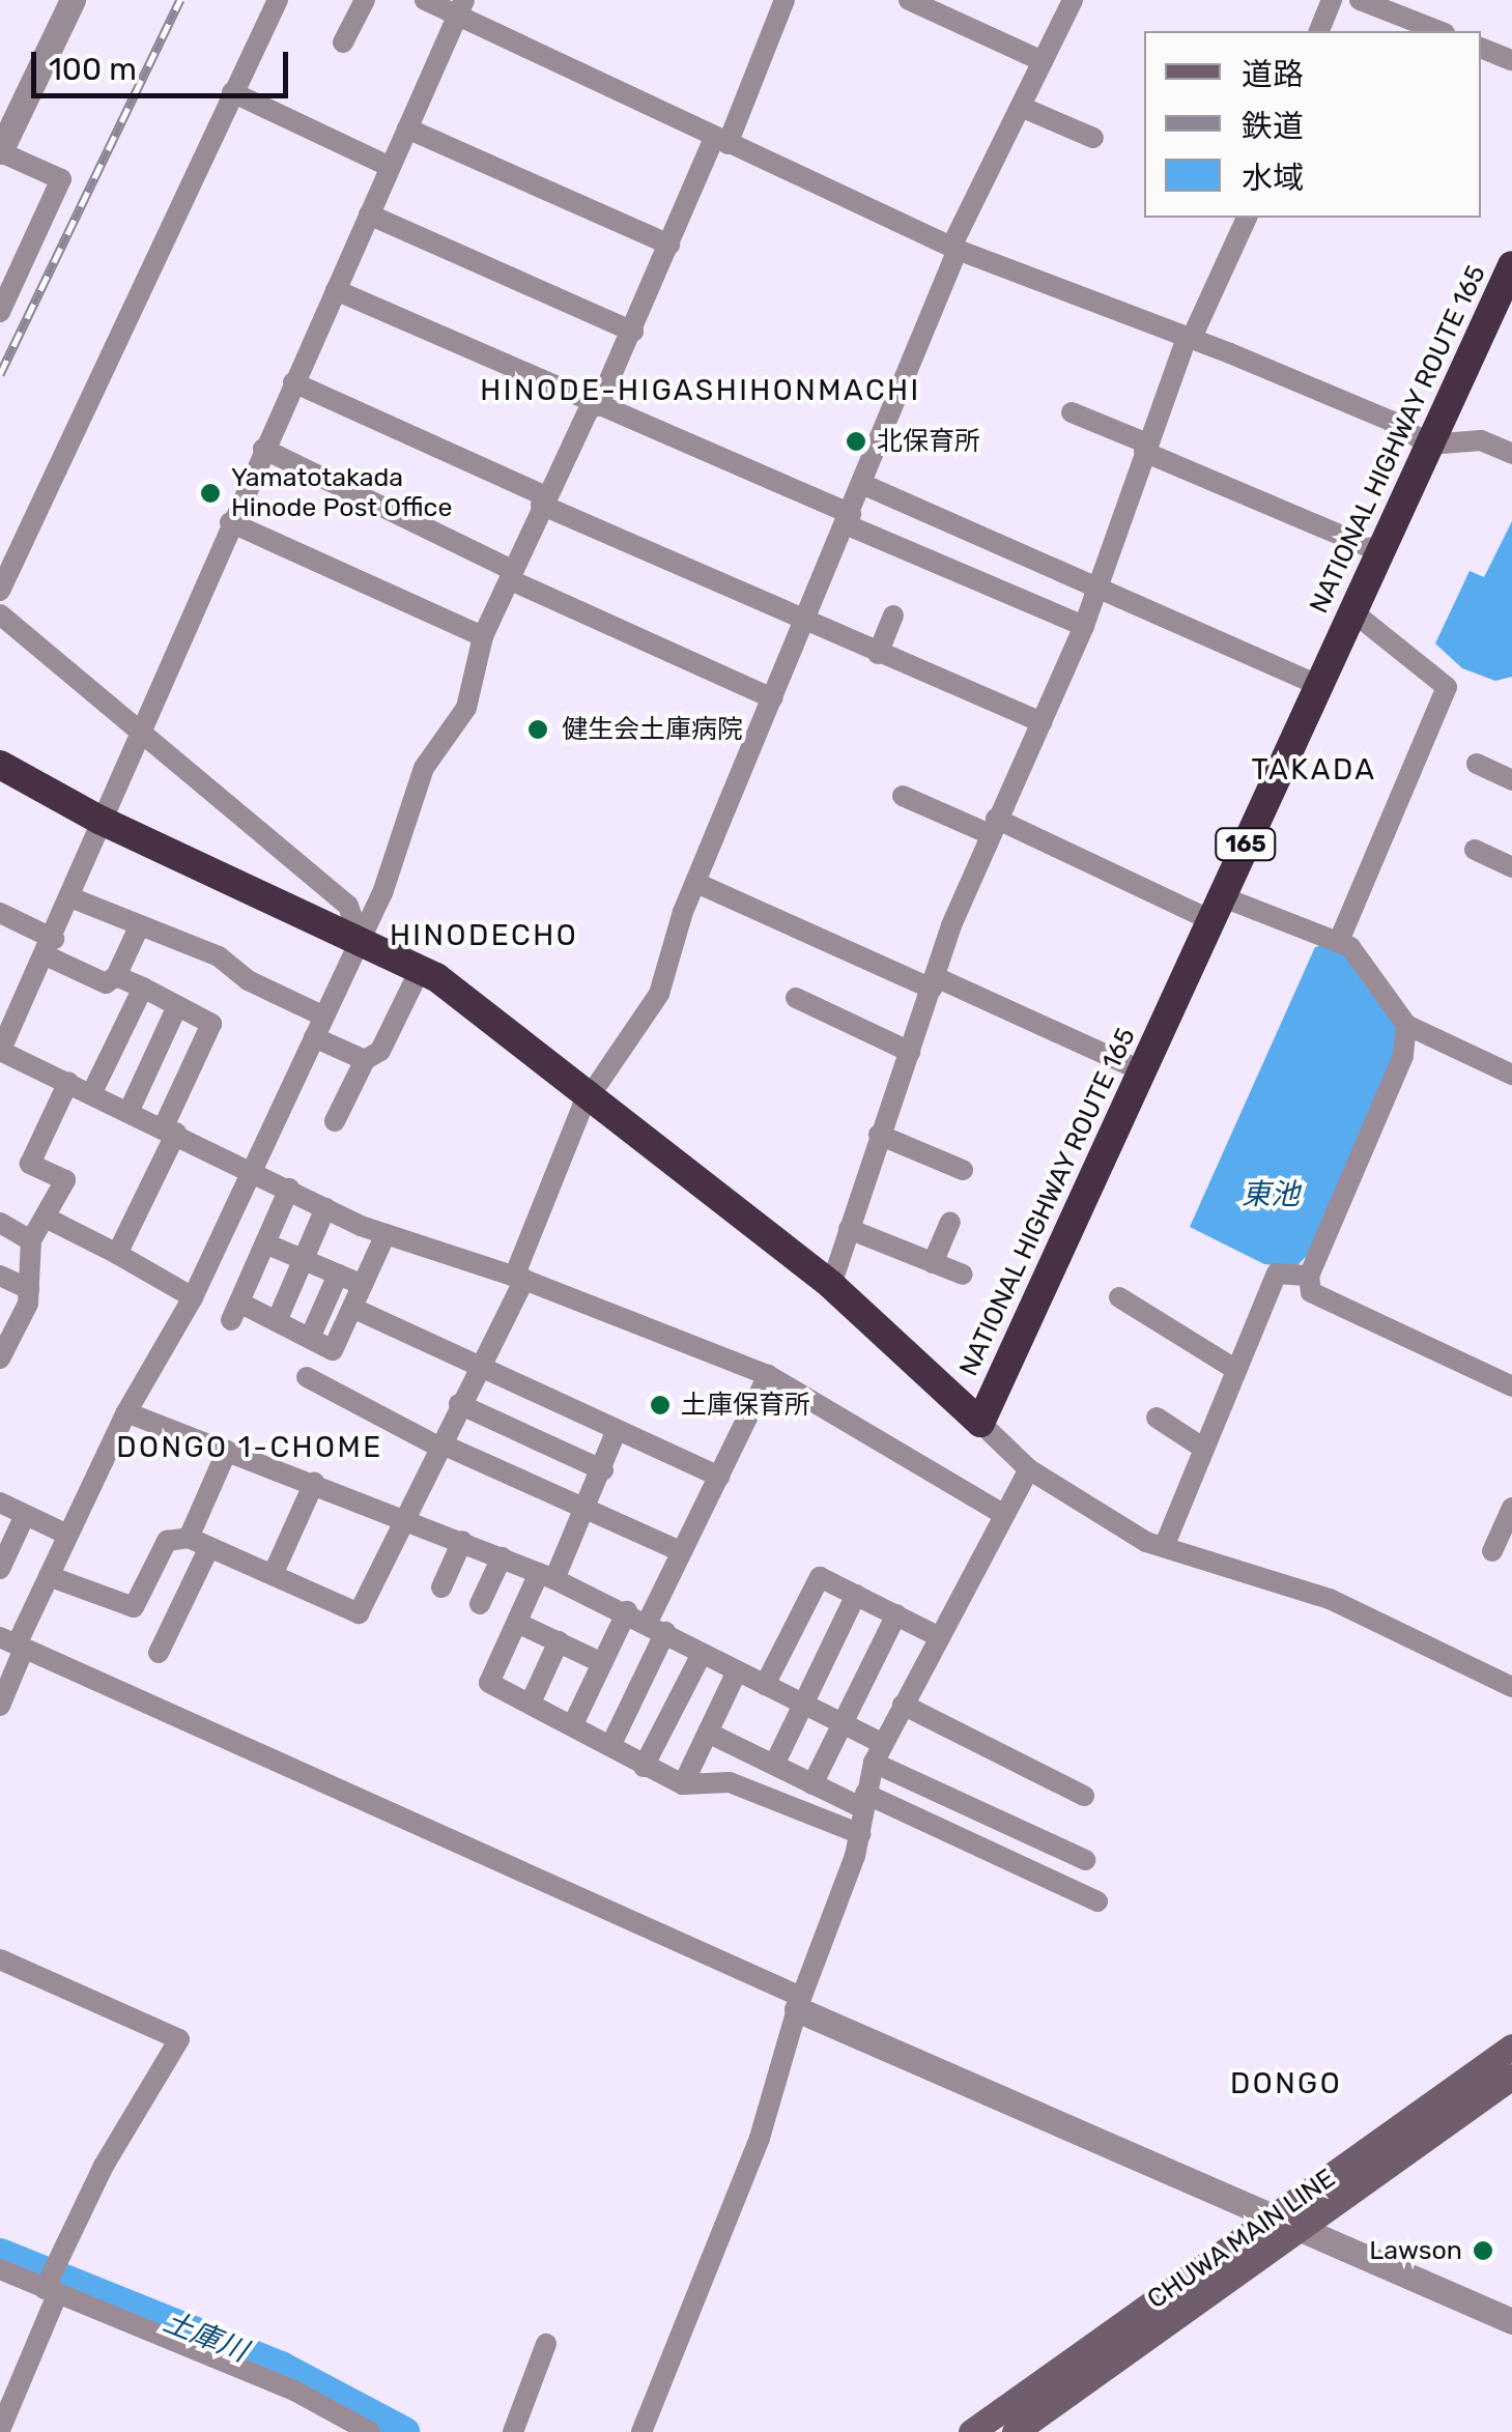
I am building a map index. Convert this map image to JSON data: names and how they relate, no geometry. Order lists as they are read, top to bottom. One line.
{"streets":{"highway":["NATIONAL HIGHWAY ROUTE 165","165"],"main road":["CHUWA MAIN LINE"]},"districts":["HINODE-HIGASHIHONMACHI","TAKADA","HINODECHO","DONGO 1-CHOME","DONGO"],"water":["東池","土庫川"],"places":["北保育所","Yamatotakada Hinode Post Office","健生会土庫病院","土庫保育所","Lawson"],"legend":["道路","鉄道","水域"],"scale_bar":"100 m"}
